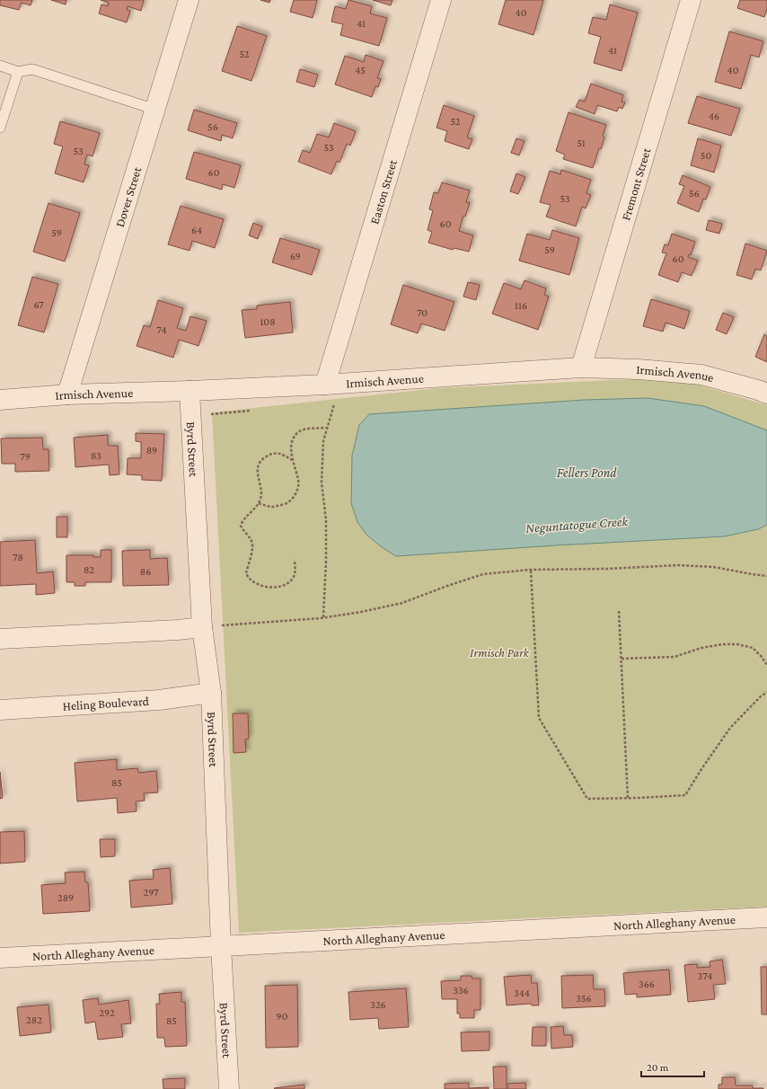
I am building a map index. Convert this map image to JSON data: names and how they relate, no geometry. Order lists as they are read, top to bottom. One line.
{"streets":{"street":["Fremont Street","Easton Street","Dover Street","Irmisch Avenue","Byrd Street","Heling Boulevard","North Alleghany Avenue"]},"crossings":[["Fremont Street","Irmisch Avenue"],["Easton Street","Irmisch Avenue"],["Dover Street","Irmisch Avenue"],["Irmisch Avenue","Byrd Street"],["Byrd Street","Heling Boulevard"],["Byrd Street","North Alleghany Avenue"]],"water":["Fellers Pond","Neguntatogue Creek"],"parks":["Irmisch Park"],"house_numbers":["40","41","41","52","45","40","46","52","56","51","53","53","50","60","56","53","60","64","59","59","69","60","67","116","70","108","74","89","83","79","78","82","86","85","297","289","374","366","336","344","356","326","292","90","282","85"],"scale_bar":"20 m"}
